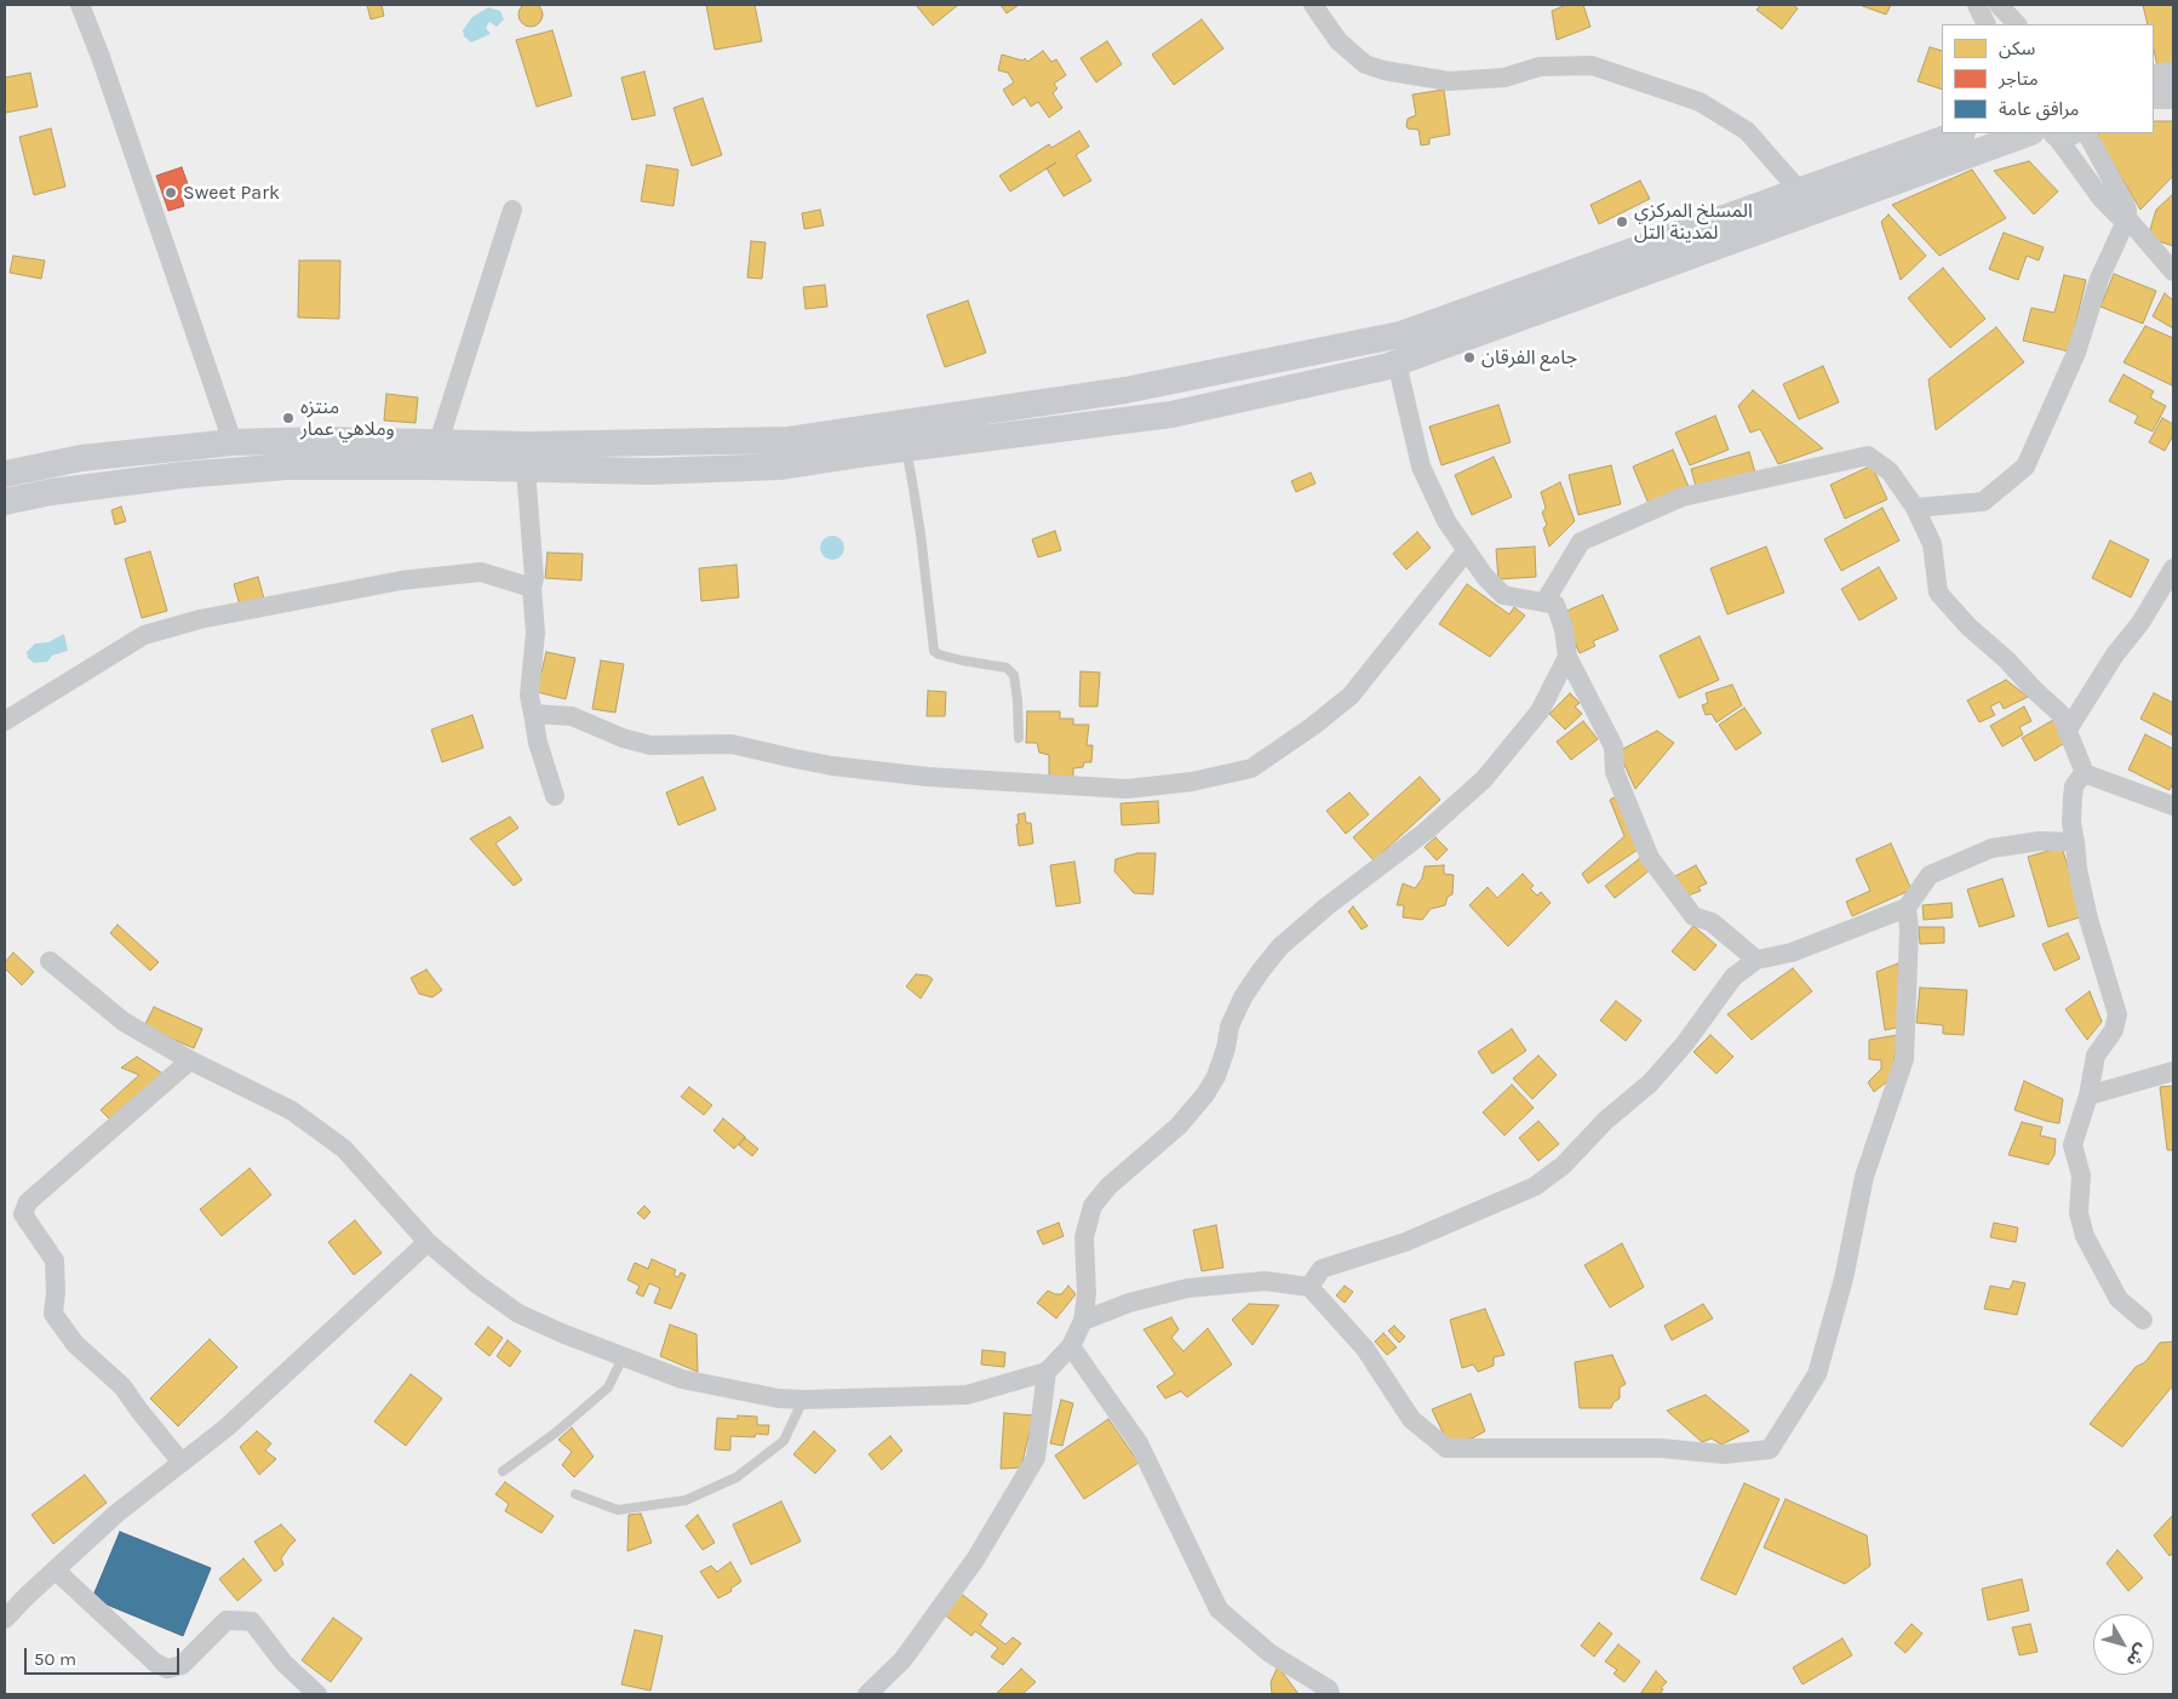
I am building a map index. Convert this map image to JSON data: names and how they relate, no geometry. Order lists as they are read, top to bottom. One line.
{"places":["Sweet Park","المسلخ المركزي لمدينة التل","جامع الفرقان","منتزه وملاهي عمار"],"legend":["سكن","متاجر","مرافق عامة"],"scale_bar":"50 m","north":"bottom right"}
